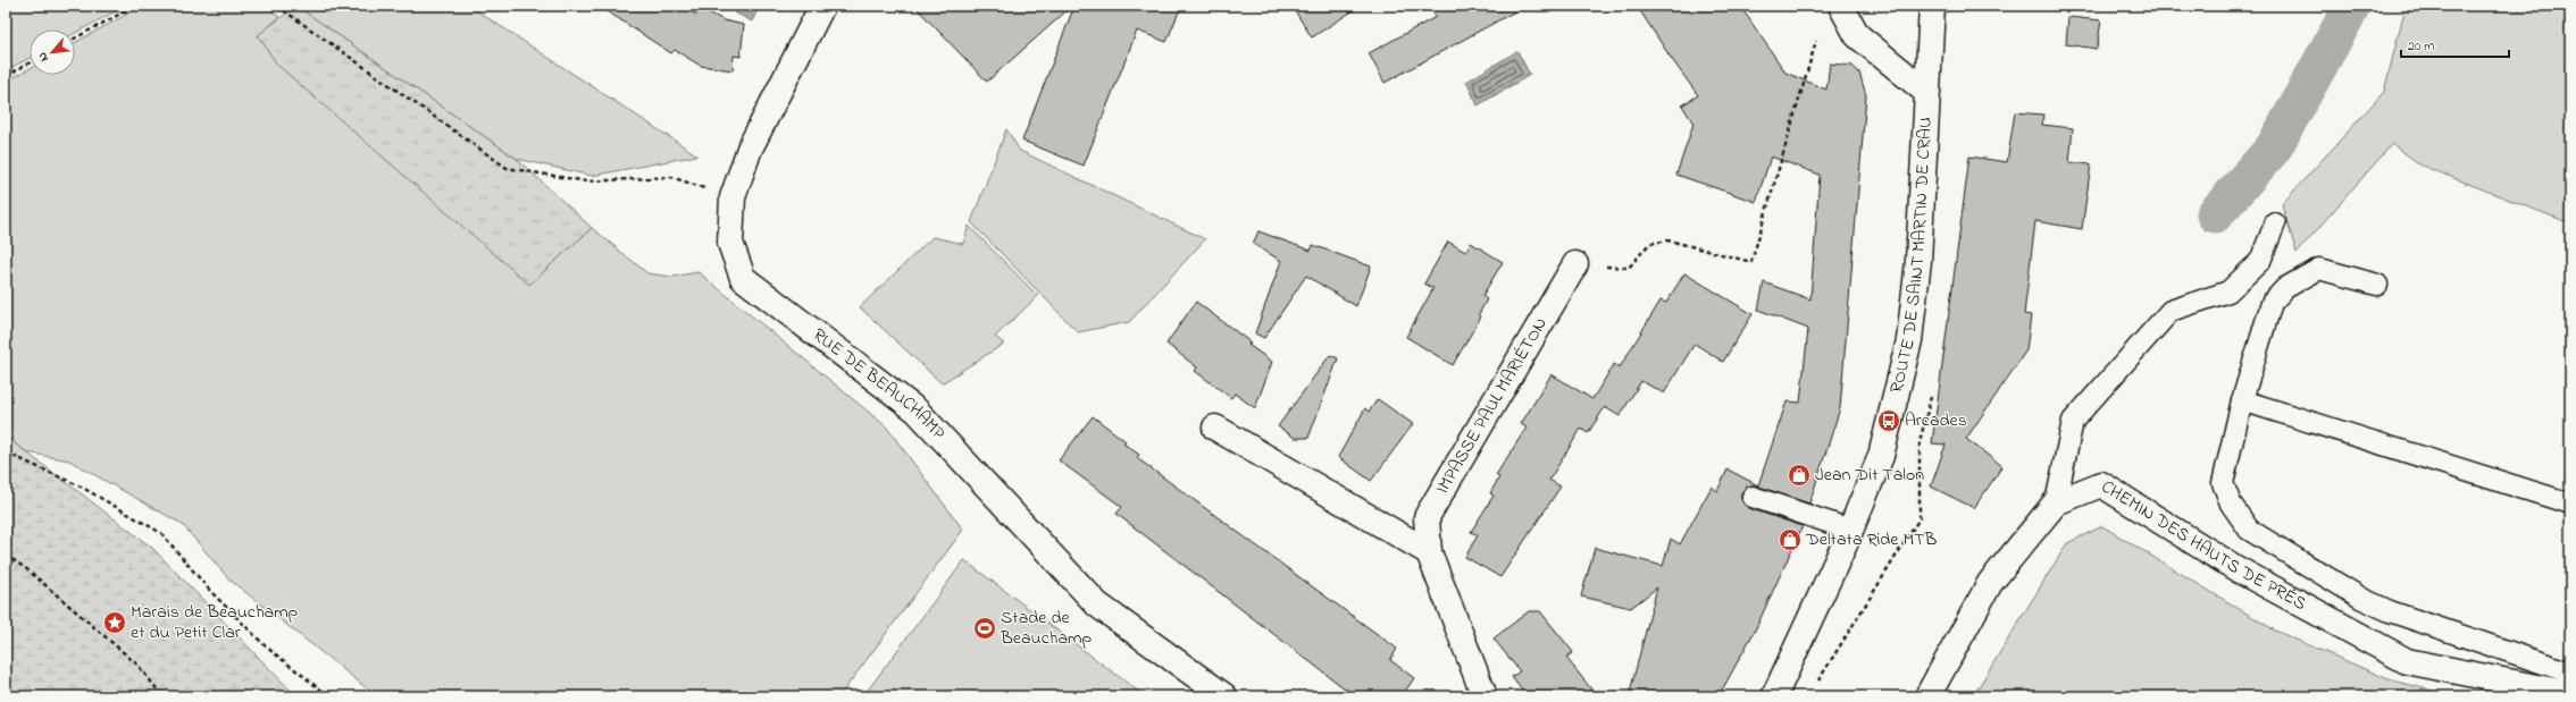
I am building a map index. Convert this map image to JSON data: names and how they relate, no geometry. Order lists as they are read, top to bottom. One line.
{"streets":{"street":["ROUTE DE SAINT MARTIN DE CRAU","RUE DE BEAUCHAMP","IMPASSE PAUL MARIÉTON","CHEMIN DES HAUTS DE PRÉS"]},"places":{"bus stop":["Arcades"],"shop":["Jean Dit Talon","Deltata Ride MTB"],"place":["Marais de Beauchamp et du Petit Clar"],"sports":["Stade de Beauchamp"]},"scale_bar":"20 m","north":"bottom left"}
